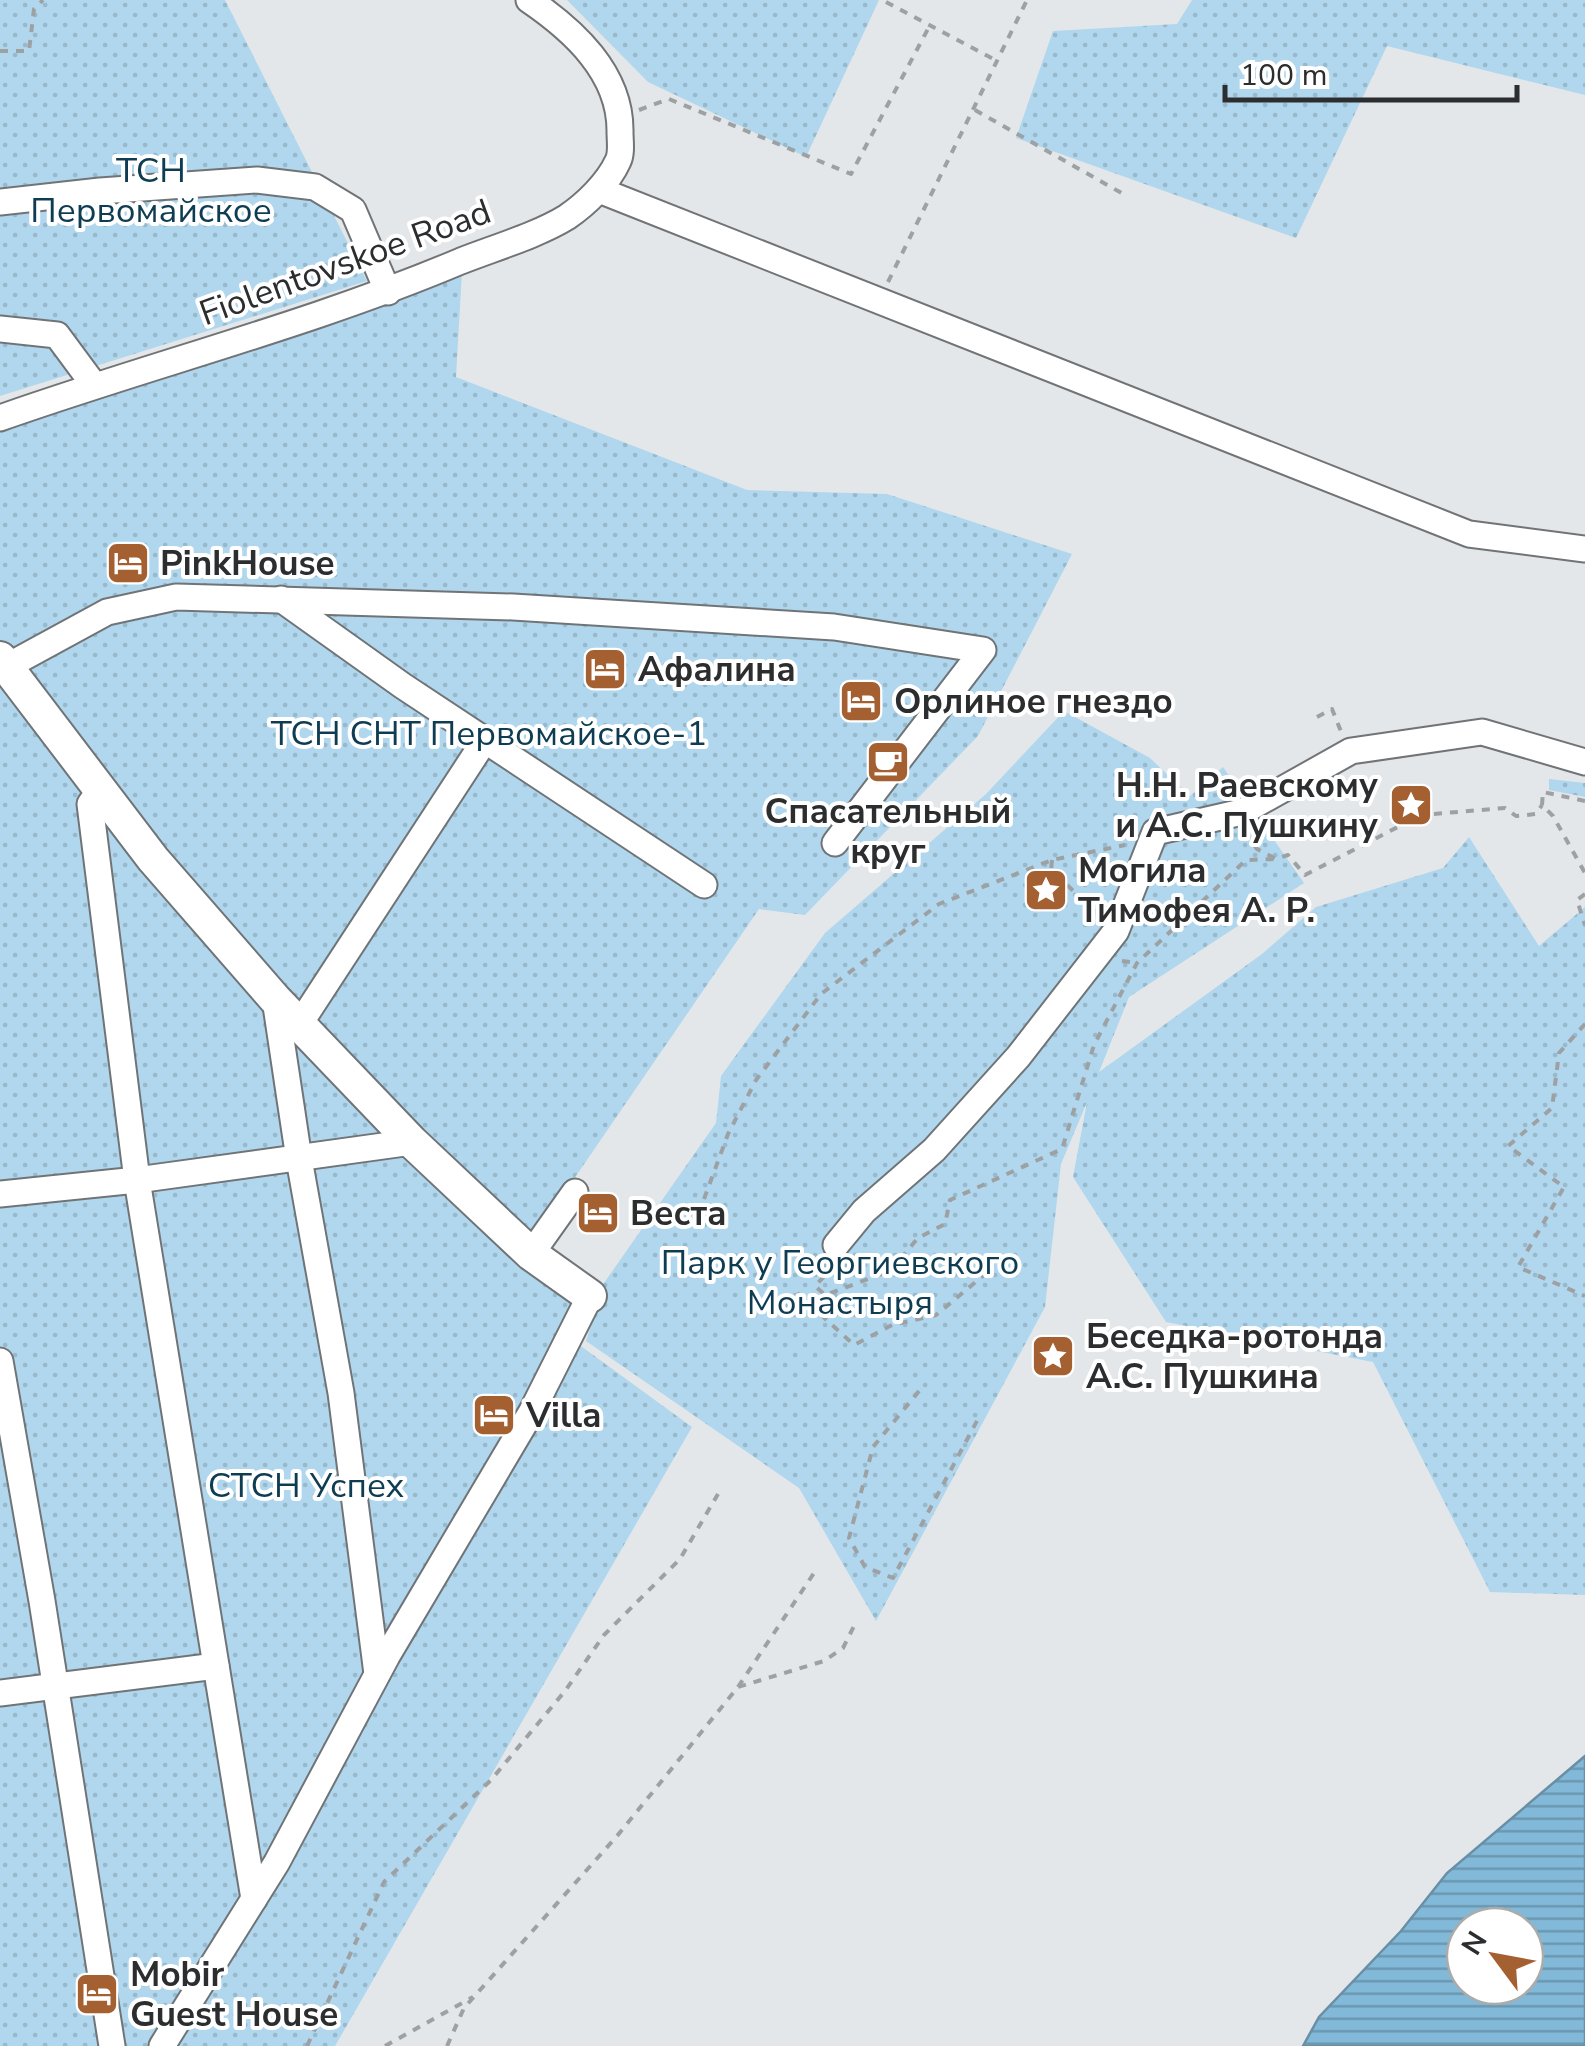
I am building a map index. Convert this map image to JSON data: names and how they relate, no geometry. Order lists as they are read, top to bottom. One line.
{"streets":{"street":["Fiolentovskoe Road"]},"parks":["ТСН Первомайское","ТСН СНТ Первомайское-1","Парк у Георгиевского Монастыря","СТСН Успех"],"places":{"hotel":["PinkHouse","Афалина","Орлиное гнездо","Веста","Villa","Mobir Guest House"],"cafe":["Спасательный круг"],"place":["Н.Н. Раевскому и А.С. Пушкину","Могила Тимофея А. Р.","Беседка-ротонда А.С. Пушкина"]},"scale_bar":"100 m","north":"top left"}
